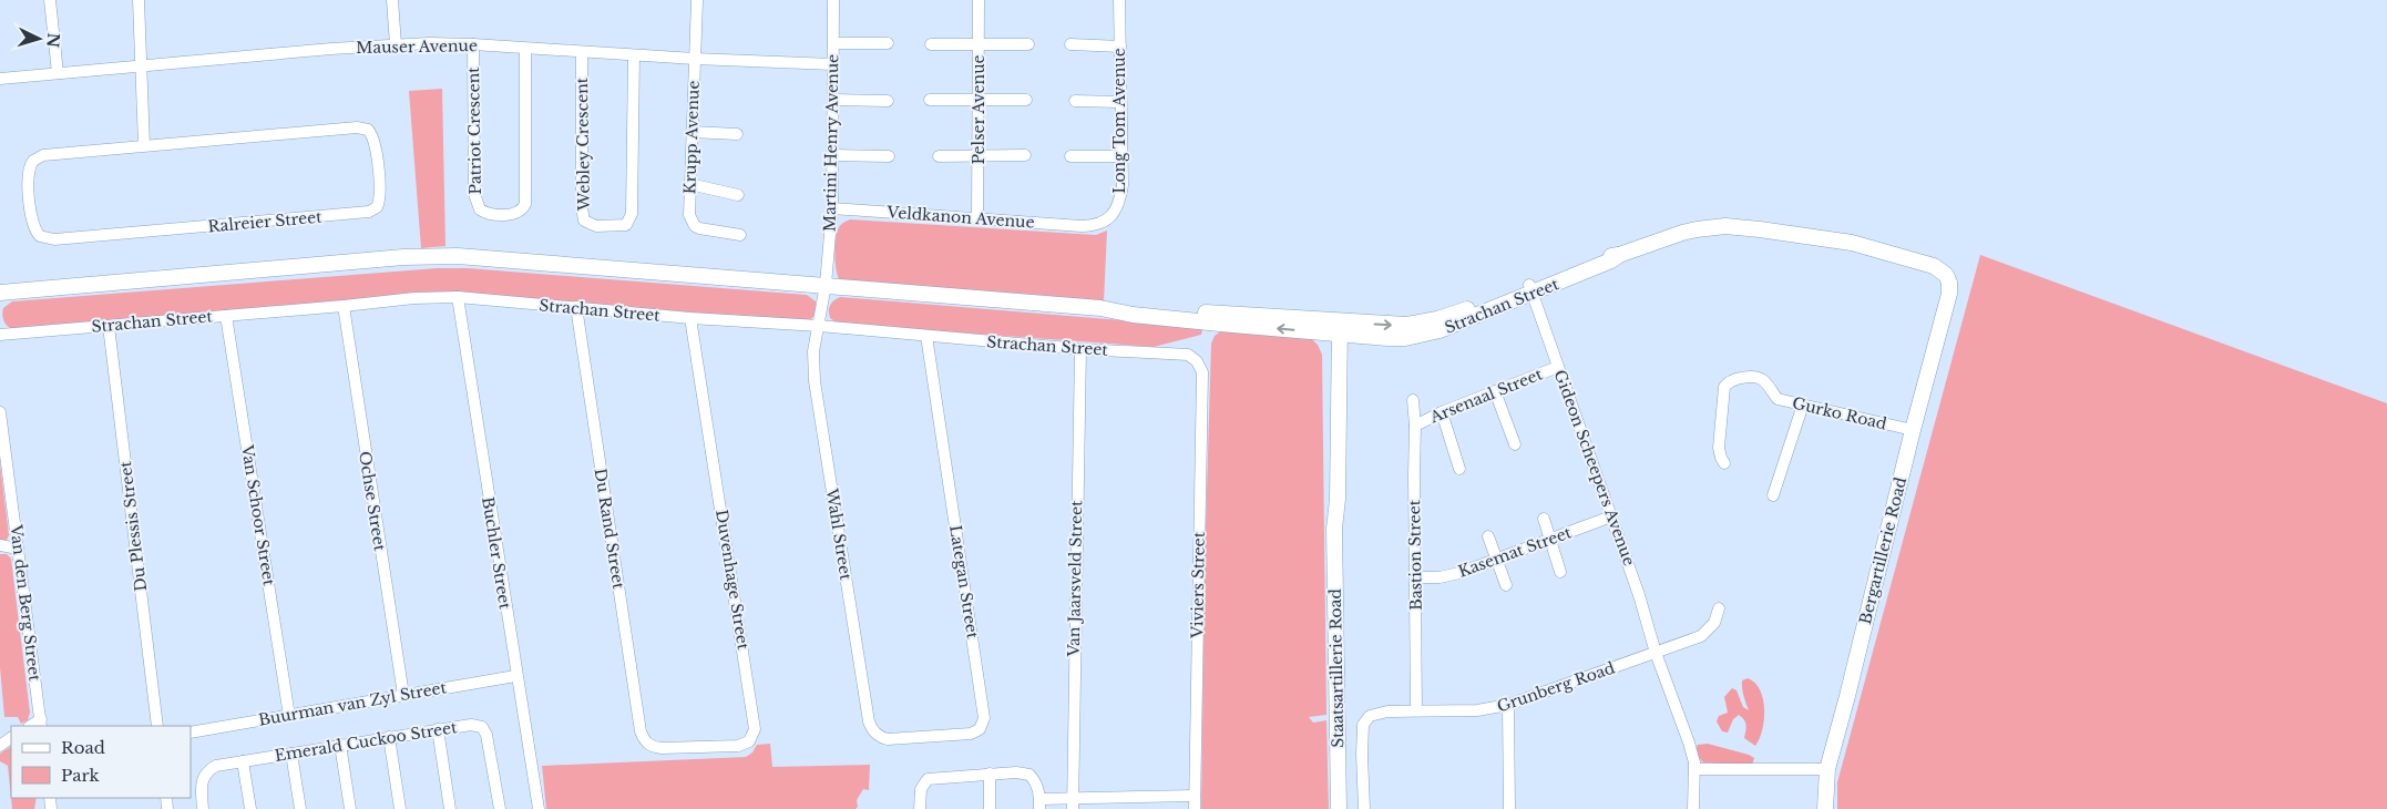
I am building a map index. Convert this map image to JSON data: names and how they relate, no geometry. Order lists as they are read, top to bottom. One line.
{"streets":{"street":["Mauser Avenue","Pelser Avenue","Long Tom Avenue","Patriot Crescent","Krupp Avenue","Martini Henry Avenue","Webley Crescent","Veldkanon Avenue","Ralreier Street","Strachan Street","Arsenaal Street","Gurko Road","Gideon Scheepers Avenue","Ochse Street","Van Schoor Street","Du Plessis Street","Du Rand Street","Wahl Street","Bergartillerie Road","Kasemat Street","Buchler Street","Bastion Street","Van Jaarsveld Street","Duvenhage Street","Lategan Street","Viviers Street","Van den Berg Street","Staatsartillerie Road","Grunberg Road","Buurman van Zyl Street","Emerald Cuckoo Street"]},"crossings":[["Mauser Avenue","Patriot Crescent"],["Mauser Avenue","Krupp Avenue"],["Mauser Avenue","Martini Henry Avenue"],["Mauser Avenue","Webley Crescent"],["Pelser Avenue","Veldkanon Avenue"],["Long Tom Avenue","Veldkanon Avenue"],["Martini Henry Avenue","Veldkanon Avenue"],["Martini Henry Avenue","Strachan Street"],["Martini Henry Avenue","Wahl Street"],["Strachan Street","Gideon Scheepers Avenue"],["Strachan Street","Ochse Street"],["Strachan Street","Van Schoor Street"],["Strachan Street","Du Plessis Street"],["Strachan Street","Du Rand Street"],["Strachan Street","Wahl Street"],["Strachan Street","Bergartillerie Road"],["Strachan Street","Buchler Street"],["Strachan Street","Van Jaarsveld Street"],["Strachan Street","Duvenhage Street"],["Strachan Street","Lategan Street"],["Strachan Street","Viviers Street"],["Strachan Street","Staatsartillerie Road"],["Arsenaal Street","Gideon Scheepers Avenue"],["Arsenaal Street","Bastion Street"],["Gurko Road","Bergartillerie Road"],["Gideon Scheepers Avenue","Kasemat Street"],["Gideon Scheepers Avenue","Grunberg Road"],["Ochse Street","Buurman van Zyl Street"],["Van Schoor Street","Buurman van Zyl Street"],["Du Rand Street","Duvenhage Street"],["Wahl Street","Lategan Street"],["Kasemat Street","Bastion Street"],["Buchler Street","Buurman van Zyl Street"],["Bastion Street","Grunberg Road"]],"legend":["Road","Park"],"north":"right"}
